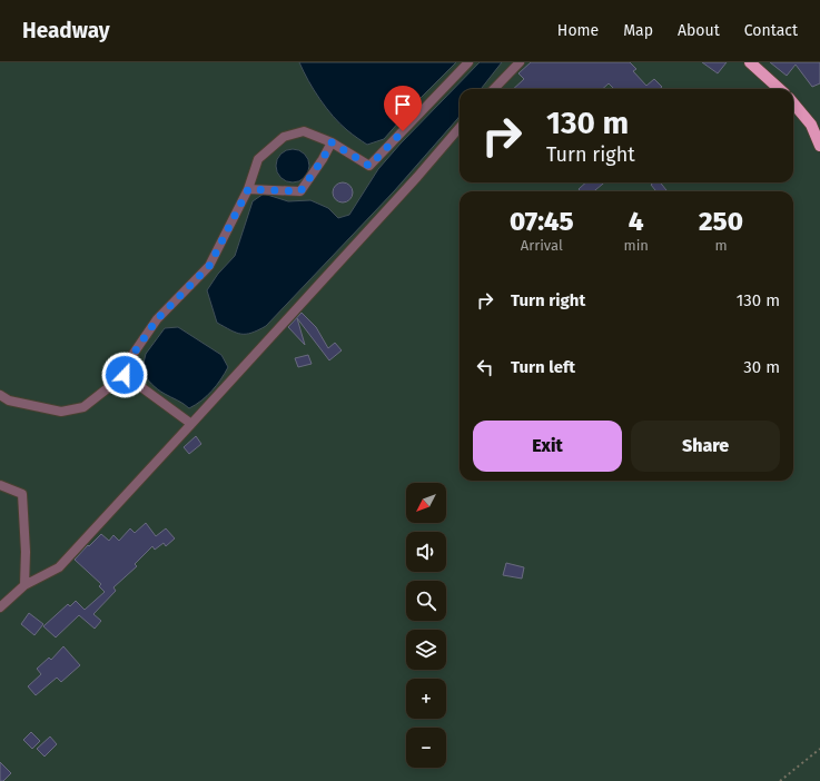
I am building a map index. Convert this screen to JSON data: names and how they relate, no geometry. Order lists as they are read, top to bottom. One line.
{"north":"bottom left","page":{"header":"Headway","nav":["Home","Map","About","Contact"],"turn":["130 m","Turn right"],"eta":["07:45","Arrival","4","min","250","m"],"list":[{"name":"Turn right","value":"130 m"},{"name":"Turn left","value":"30 m"}],"buttons":["Exit","Share"],"map_buttons":["+","−"]}}
